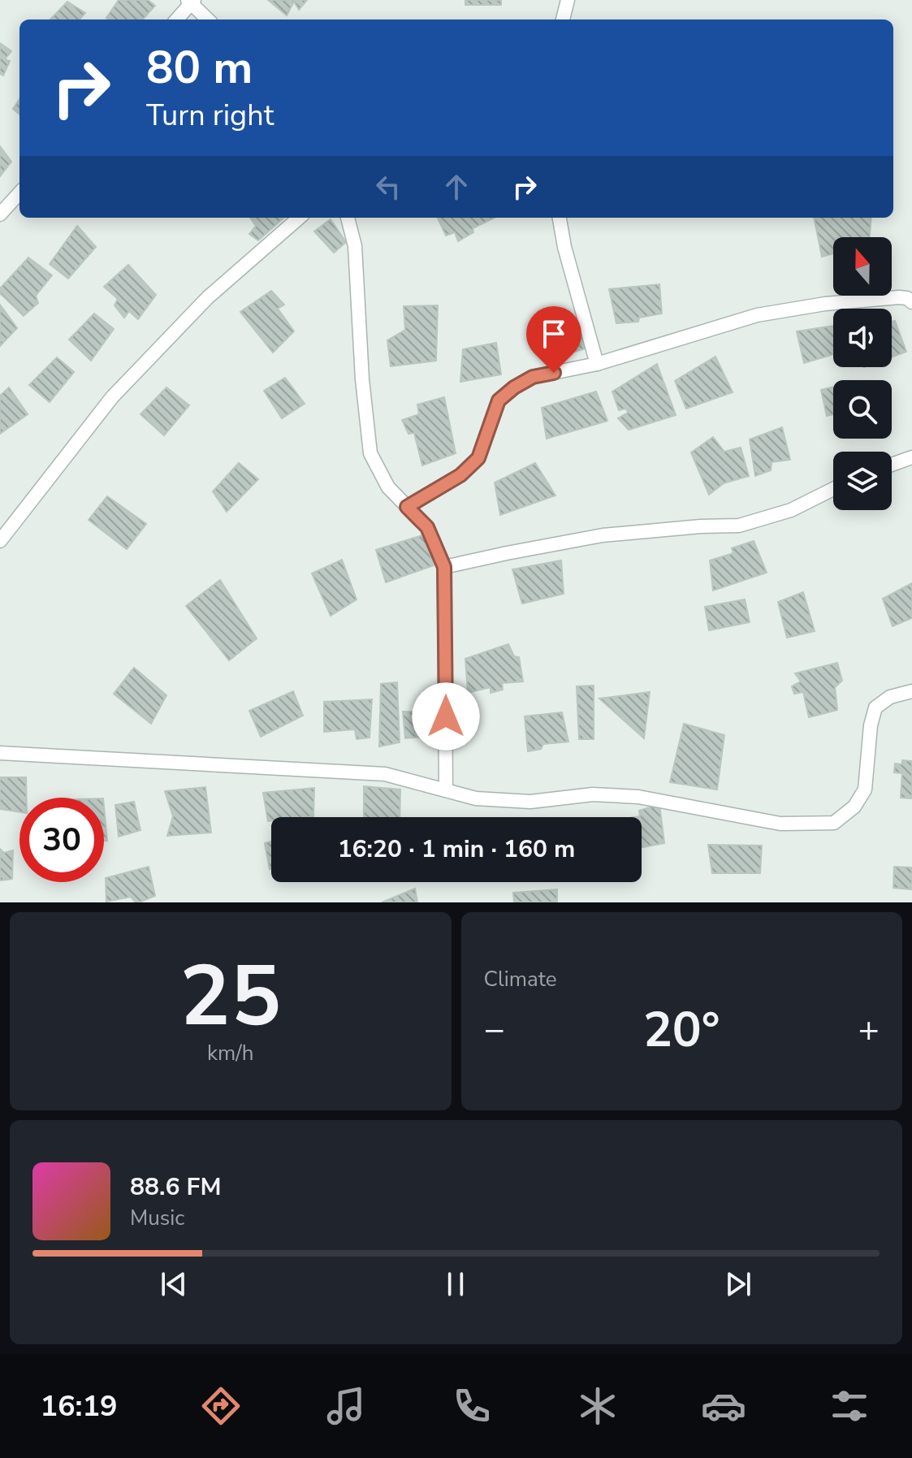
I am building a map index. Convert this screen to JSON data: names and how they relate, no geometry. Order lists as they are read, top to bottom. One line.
{"north":"top","page":{"turn":["80 m","Turn right"],"limit":"30","trip":"16:20 · 1 min · 160 m","tile":[["25","km/h"],"Climate"],"heat":["−","20°","+"],"song":["88.6 FM","Music"],"tabs":"16:19"}}
